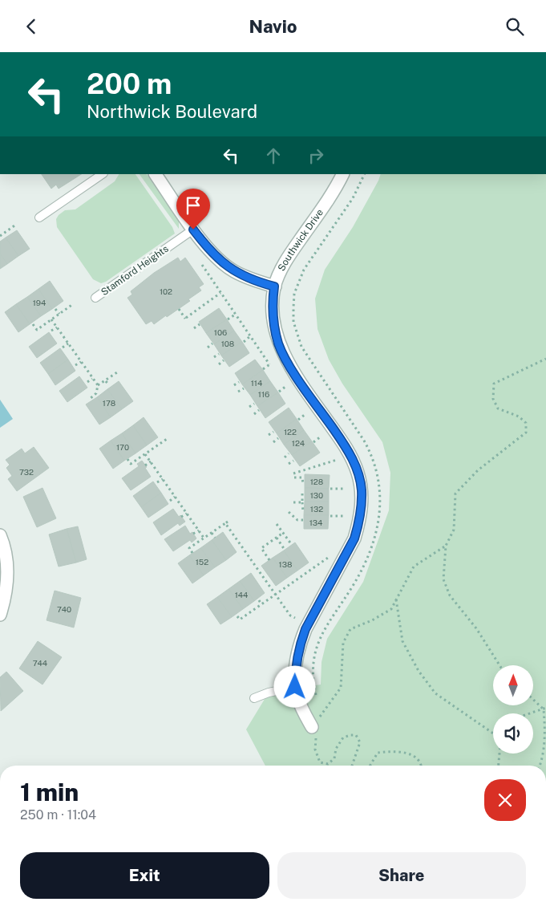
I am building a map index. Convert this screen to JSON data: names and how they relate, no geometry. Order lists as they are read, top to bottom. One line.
{"streets":{"street":["Southwick Drive"],"lane":["Stamford Heights"]},"house_numbers":["102","194","106","108","114","116","178","122","124","170","732","128","130","132","134","152","138","144","740","744"],"north":"top","page":{"header":"Navio","turn":["200 m","Northwick Boulevard"],"heading":["1 min","250 m · 11:04"],"buttons":["Exit","Share"]}}
